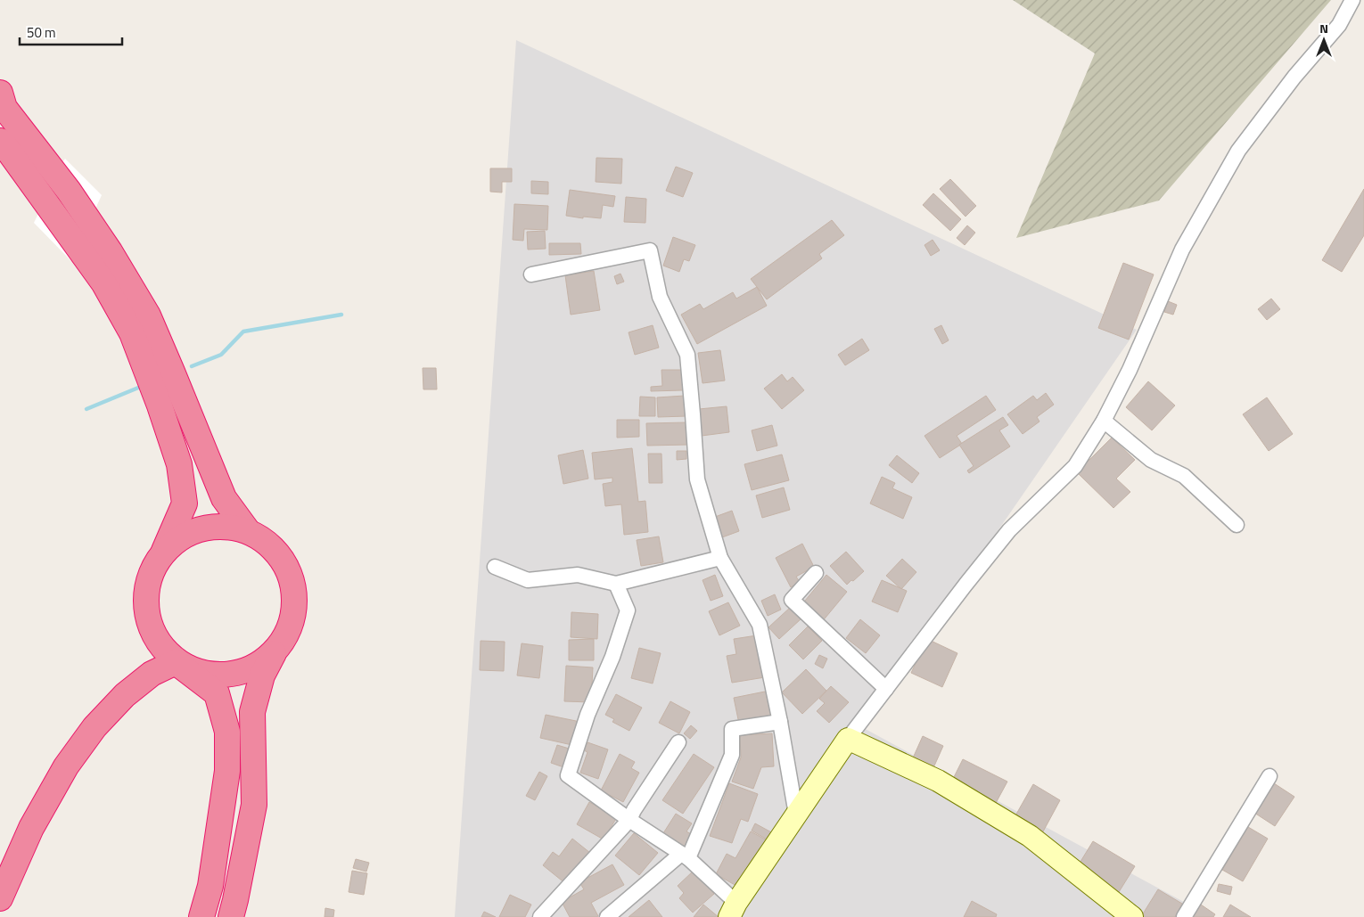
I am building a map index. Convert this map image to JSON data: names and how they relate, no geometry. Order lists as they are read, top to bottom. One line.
{"scale_bar":"50 m","north":"top"}
